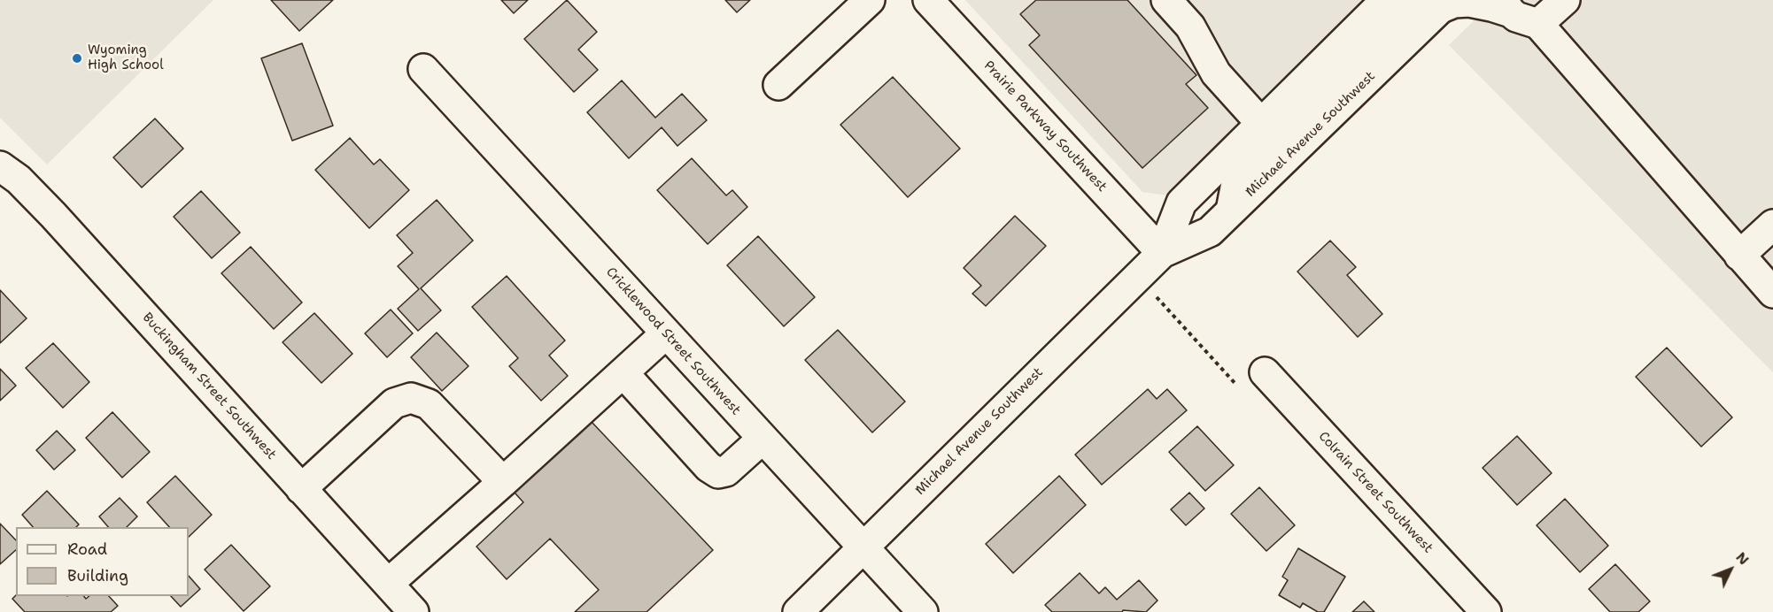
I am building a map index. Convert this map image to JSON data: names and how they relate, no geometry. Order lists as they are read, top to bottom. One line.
{"streets":{"street":["Prairie Parkway Southwest","Michael Avenue Southwest","Cricklewood Street Southwest","Buckingham Street Southwest","Colrain Street Southwest"]},"crossings":[["Prairie Parkway Southwest","Michael Avenue Southwest"],["Michael Avenue Southwest","Cricklewood Street Southwest"]],"places":["Wyoming High School"],"legend":["Road","Building"],"north":"top right"}
